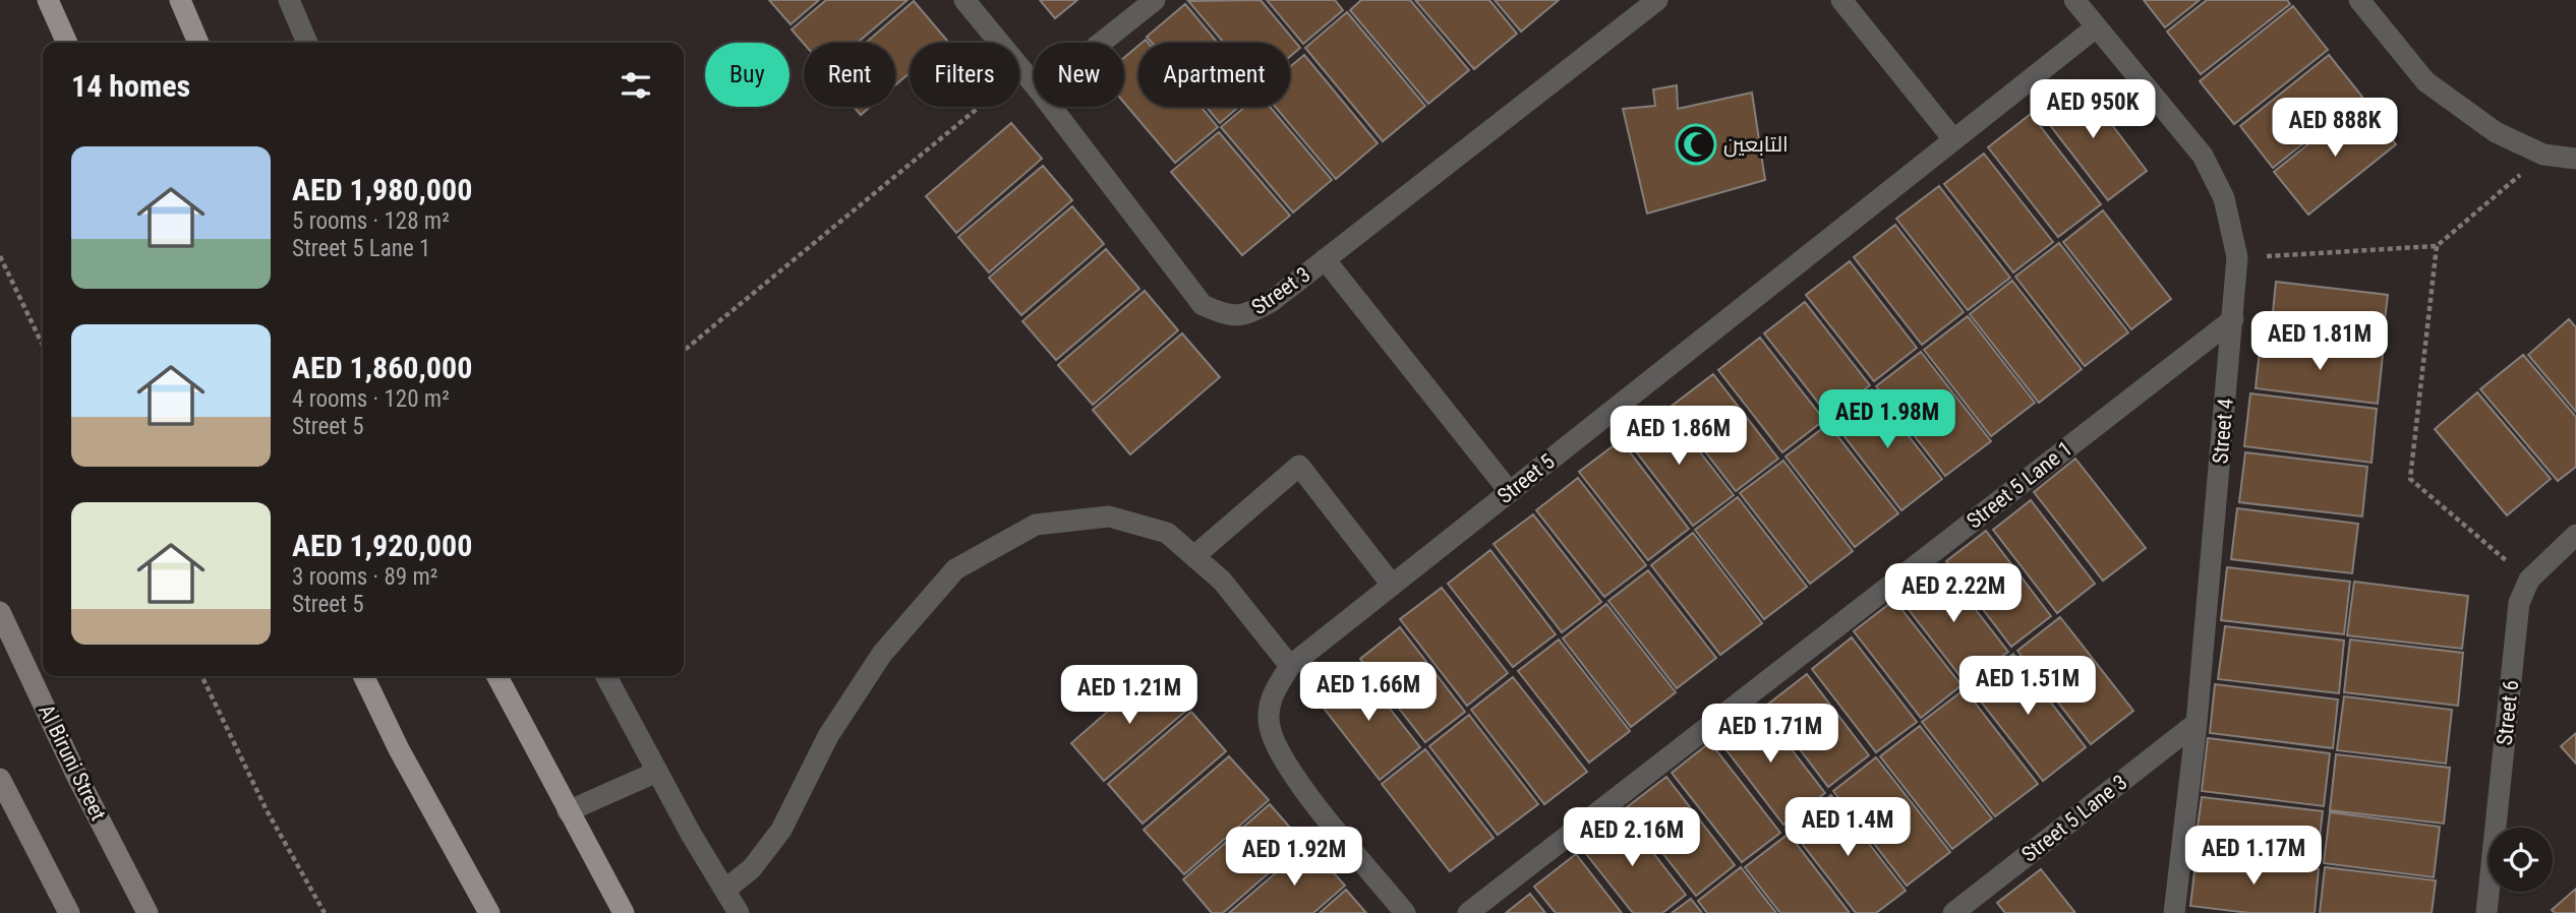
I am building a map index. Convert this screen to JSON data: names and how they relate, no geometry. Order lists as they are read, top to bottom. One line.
{"streets":{"street":["Street 3","Street 4","Street 5","Street 5 Lane 1","Street 6","Al Biruni Street","Street 5 Lane 3"]},"crossings":[["Street 4","Street 5"],["Street 4","Street 5 Lane 1"],["Street 4","Street 5 Lane 3"]],"places":{"mosque":["التابعين"]},"page":{"chip":["Buy","Rent","Filters","New","Apartment"],"heading":"14 homes","price":["AED 950K","AED 888K","AED 1.81M","AED 1.98M","AED 1.86M","AED 2.22M","AED 1.51M","AED 1.66M","AED 1.21M","AED 1.71M","AED 1.4M","AED 2.16M","AED 1.17M","AED 1.92M"],"list":[{"name":"AED 1,980,000","note":"5 rooms · 128 m² · Street 5 Lane 1"},{"name":"AED 1,860,000","note":"4 rooms · 120 m² · Street 5"},{"name":"AED 1,920,000","note":"3 rooms · 89 m² · Street 5"}]}}
